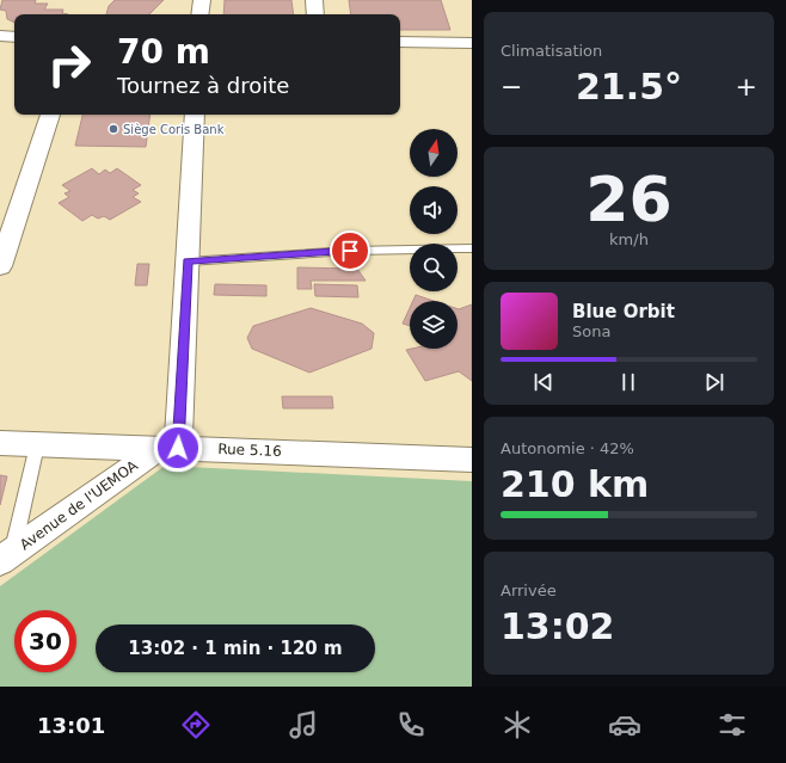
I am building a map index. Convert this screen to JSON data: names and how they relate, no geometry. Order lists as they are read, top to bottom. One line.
{"streets":{"street":["Rue 5.16","Avenue de l'UEMOA"]},"crossings":[["Rue 5.16","Avenue de l'UEMOA"]],"places":["Siège Coris Bank"],"north":"top","page":{"tile":["Climatisation",["26","km/h"],["Autonomie · 42%","210 km"],["Arrivée","13:02"]],"turn":["70 m","Tournez à droite"],"heat":["−","21.5°","+"],"song":["Blue Orbit","Sona"],"limit":"30","trip":"13:02 · 1 min · 120 m","tabs":"13:01"}}
